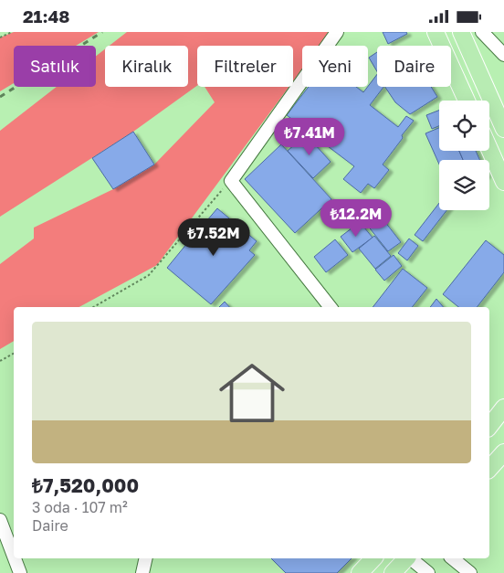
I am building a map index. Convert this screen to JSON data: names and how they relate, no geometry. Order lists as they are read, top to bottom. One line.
{"page":{"status":"21:48","chip":["Satılık","Kiralık","Filtreler","Yeni","Daire"],"price":["₺7.41M","₺12.2M","₺7.52M"],"list":[{"name":"₺7,520,000","note":"3 oda · 107 m² · Daire"}]}}
